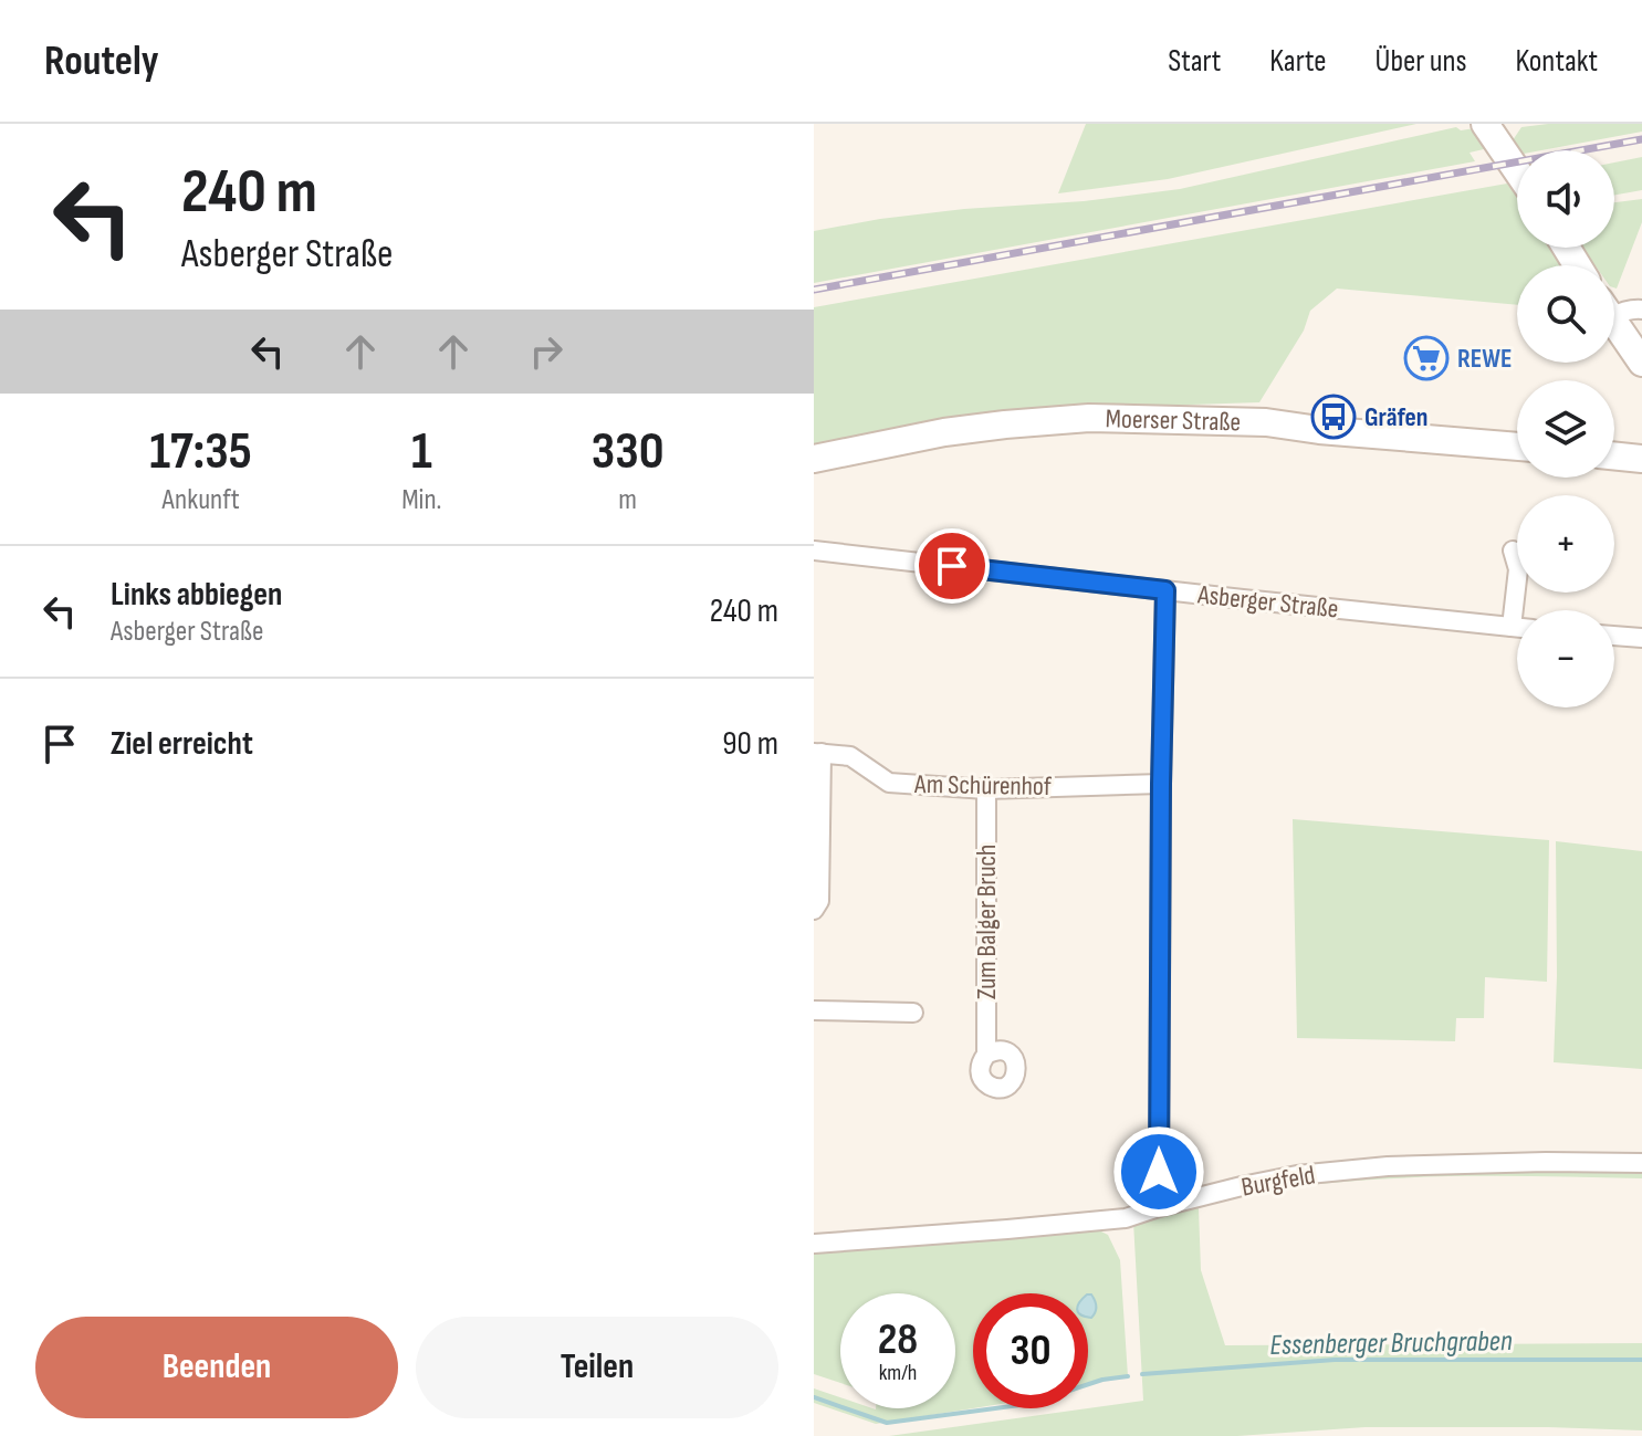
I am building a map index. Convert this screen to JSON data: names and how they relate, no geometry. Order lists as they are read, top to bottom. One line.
{"streets":{"street":["Moerser Straße","Asberger Straße","Am Schürenhof","Zum Balger Bruch","Burgfeld"]},"crossings":[["Am Schürenhof","Zum Balger Bruch"]],"water":["Essenberger Bruchgraben"],"places":{"supermarket":["REWE"],"bus stop":["Gräfen"]},"page":{"header":"Routely","nav":["Start","Karte","Über uns","Kontakt"],"turn":["240 m","Asberger Straße"],"map_buttons":["+","−"],"eta":["17:35","Ankunft","1","Min.","330","m"],"list":[{"name":"Links abbiegen","note":"Asberger Straße","value":"240 m"},{"name":"Ziel erreicht","value":"90 m"}],"speed":"28 km/h","limit":"30","buttons":["Beenden","Teilen"]}}
